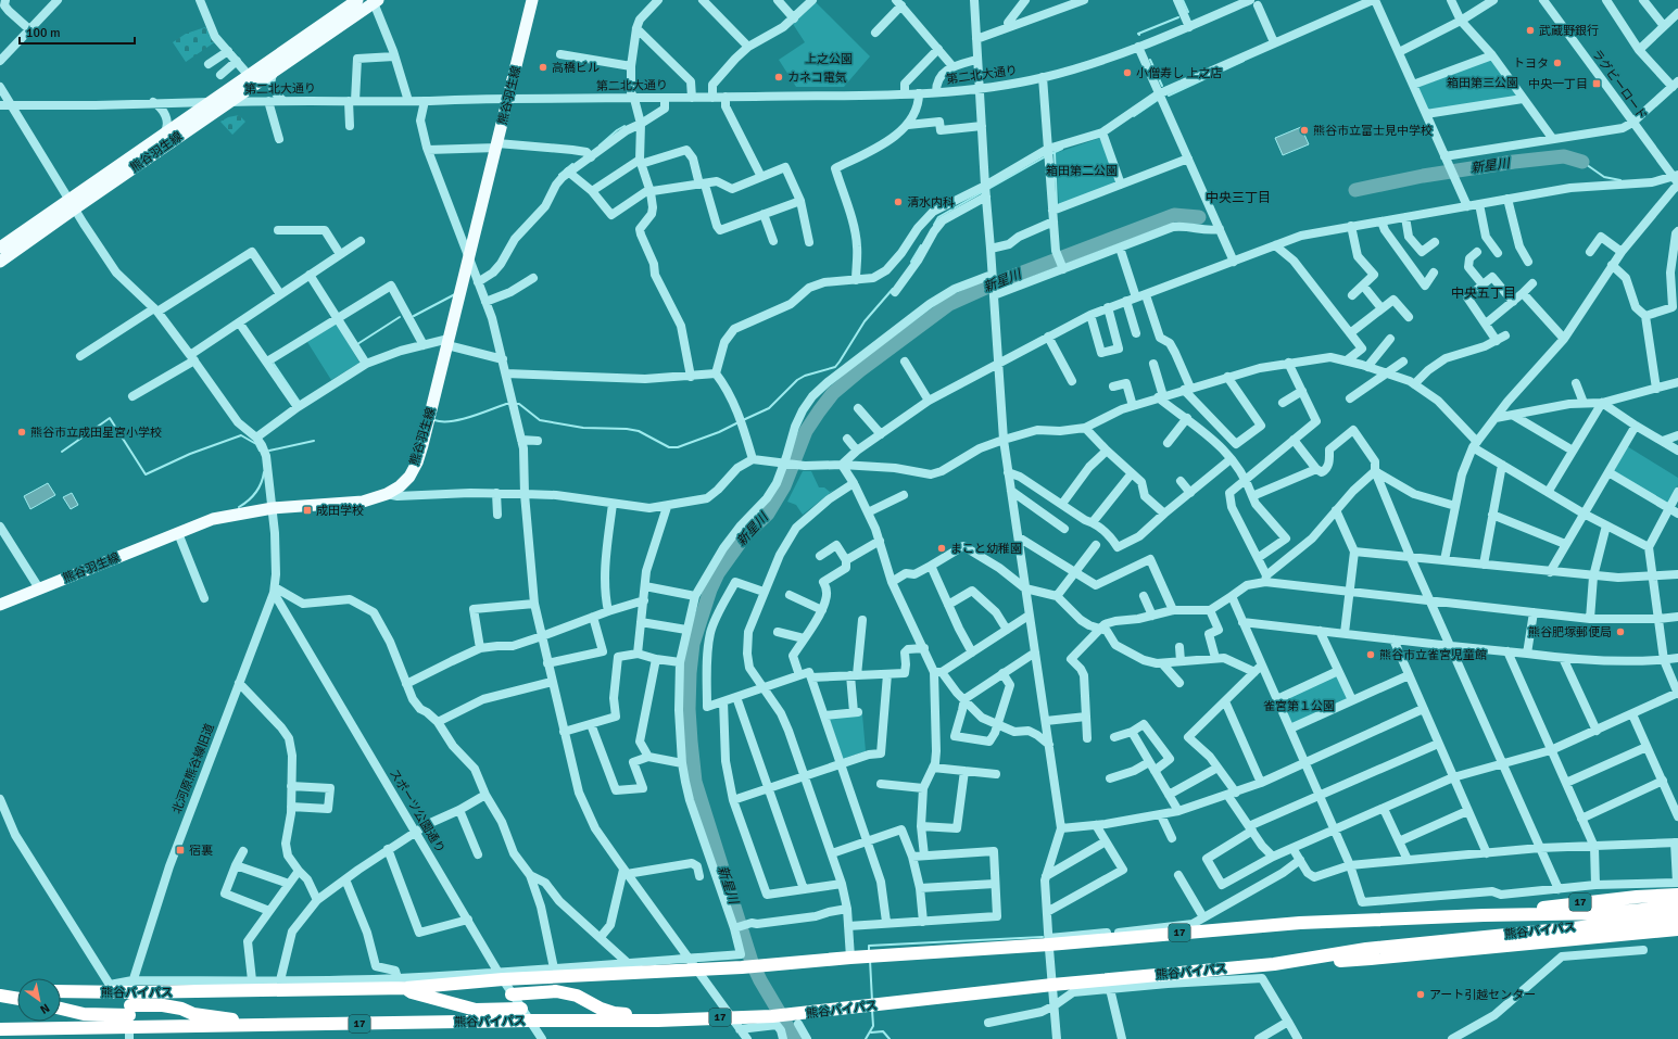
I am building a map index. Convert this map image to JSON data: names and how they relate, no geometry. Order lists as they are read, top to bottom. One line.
{"streets":{"highway":["17","熊谷バイパス"],"main road":["熊谷羽生線"],"street":["第二北大通り","ラグビーロード","北河原熊谷線旧道","スポーツ公園通り"]},"crossings":[["第二北大通り","熊谷羽生線"],["熊谷羽生線","北河原熊谷線旧道"],["北河原熊谷線旧道","スポーツ公園通り"],["北河原熊谷線旧道","熊谷バイパス"],["スポーツ公園通り","熊谷バイパス"],["17","熊谷バイパス"]],"districts":["中央三丁目","中央五丁目"],"water":["新星川"],"parks":["上之公園","箱田第三公園","箱田第二公園","雀宮第１公園"],"places":{"other":["武蔵野銀行","トヨタ","高橋ビル","小僧寿し 上之店","カネコ電気","熊谷市立富士見中学校","清水内科","熊谷市立成田星宮小学校","まこと幼稚園","熊谷肥塚郵便局","熊谷市立雀宮児童館","アート引越センター"],"transit":["中央一丁目","成田学校","宿裏"]},"scale_bar":"100 m","north":"bottom right"}
